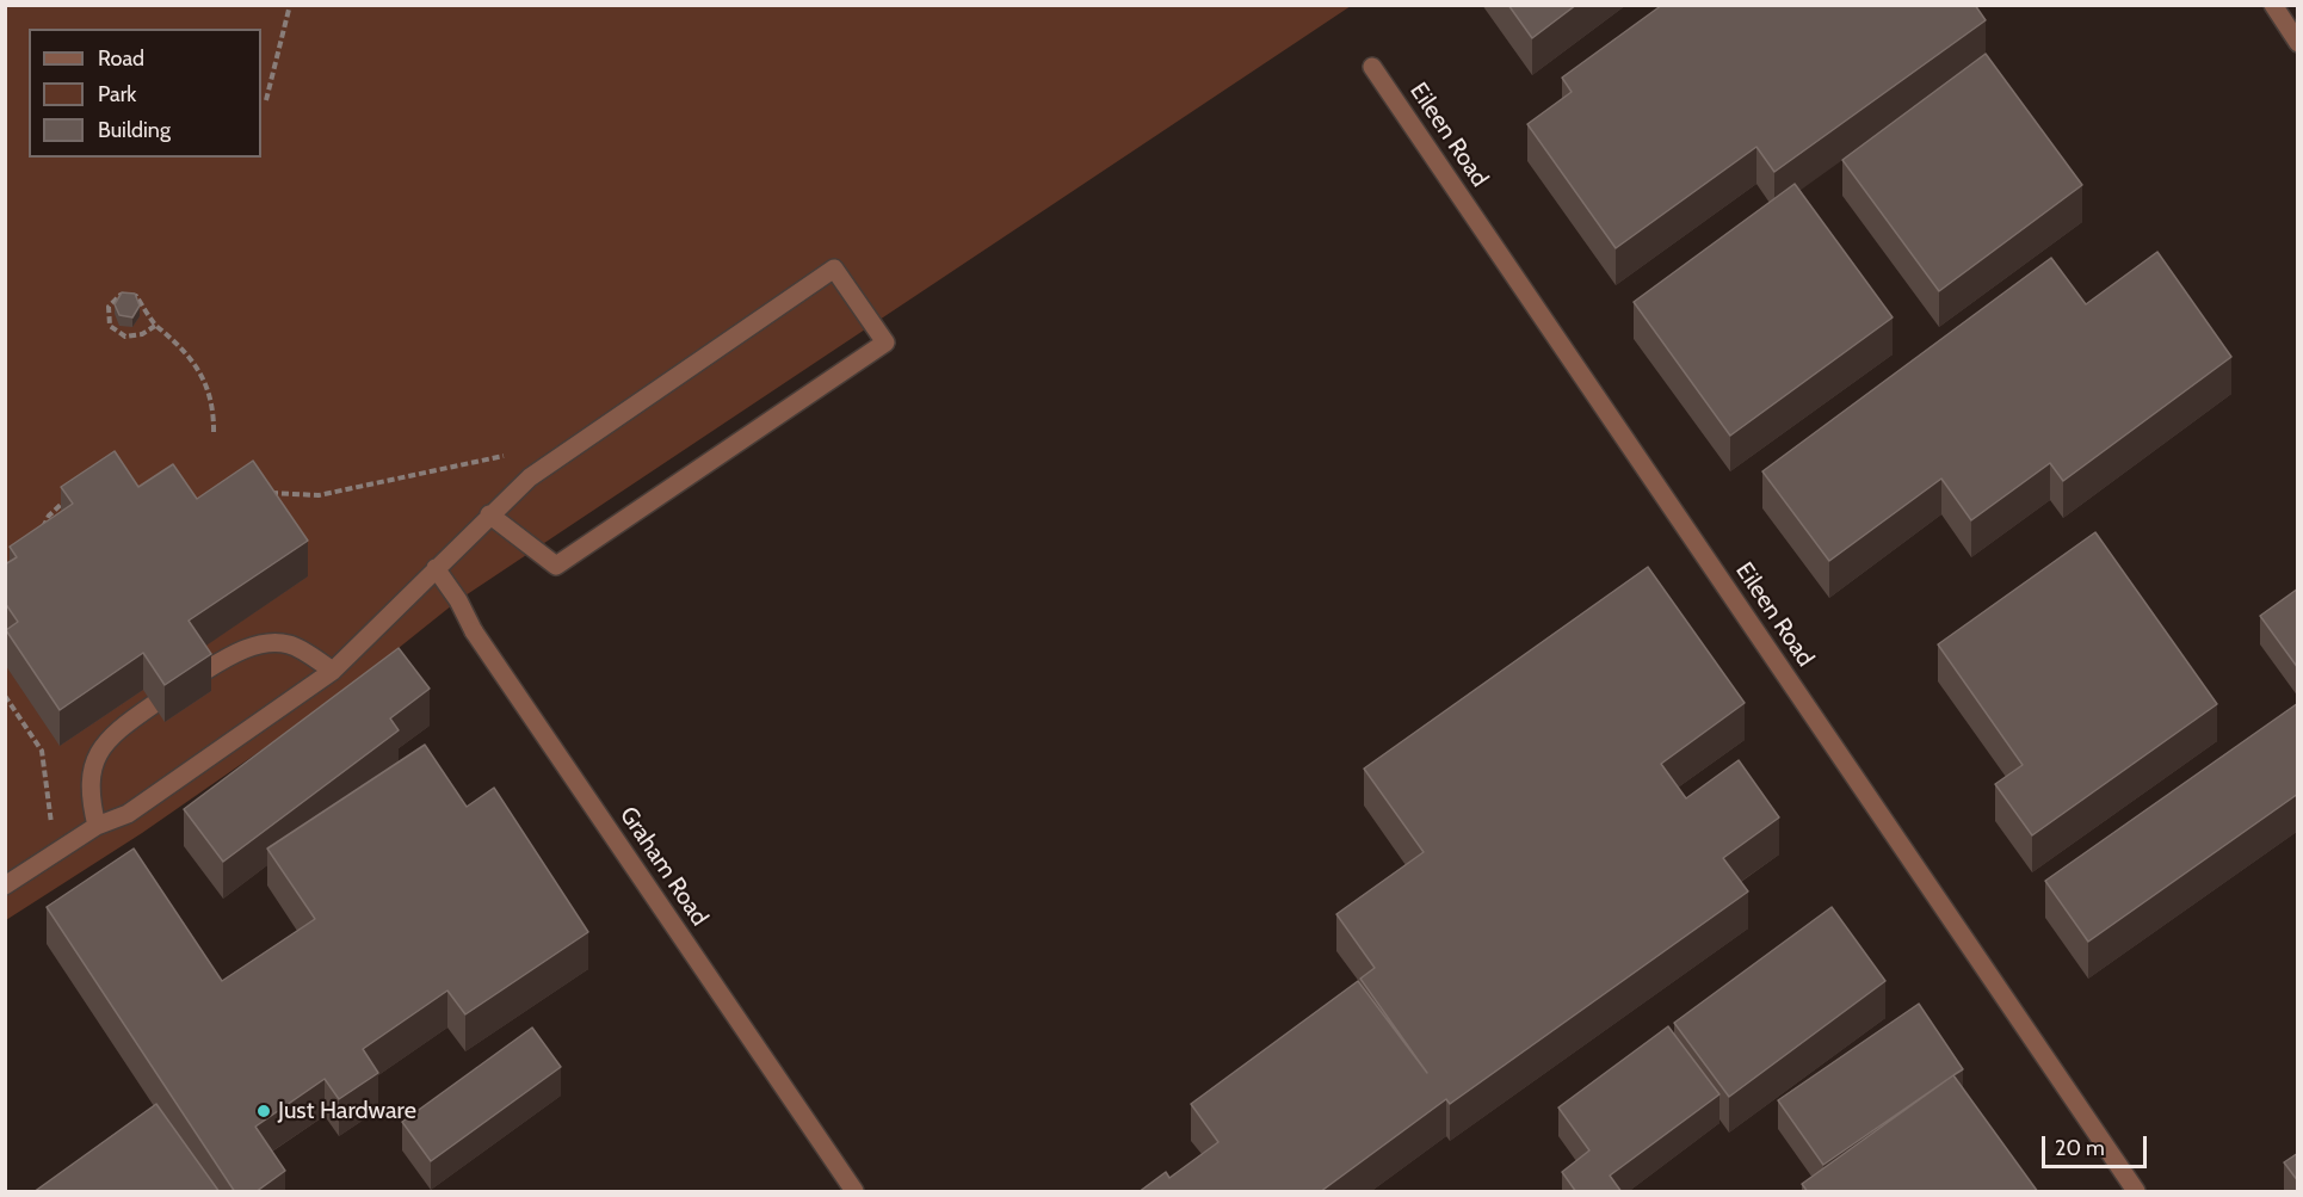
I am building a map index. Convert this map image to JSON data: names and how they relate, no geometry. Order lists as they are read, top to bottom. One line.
{"streets":{"street":["Eileen Road","Graham Road"]},"places":["Just Hardware"],"legend":["Road","Park","Building"],"scale_bar":"20 m"}
